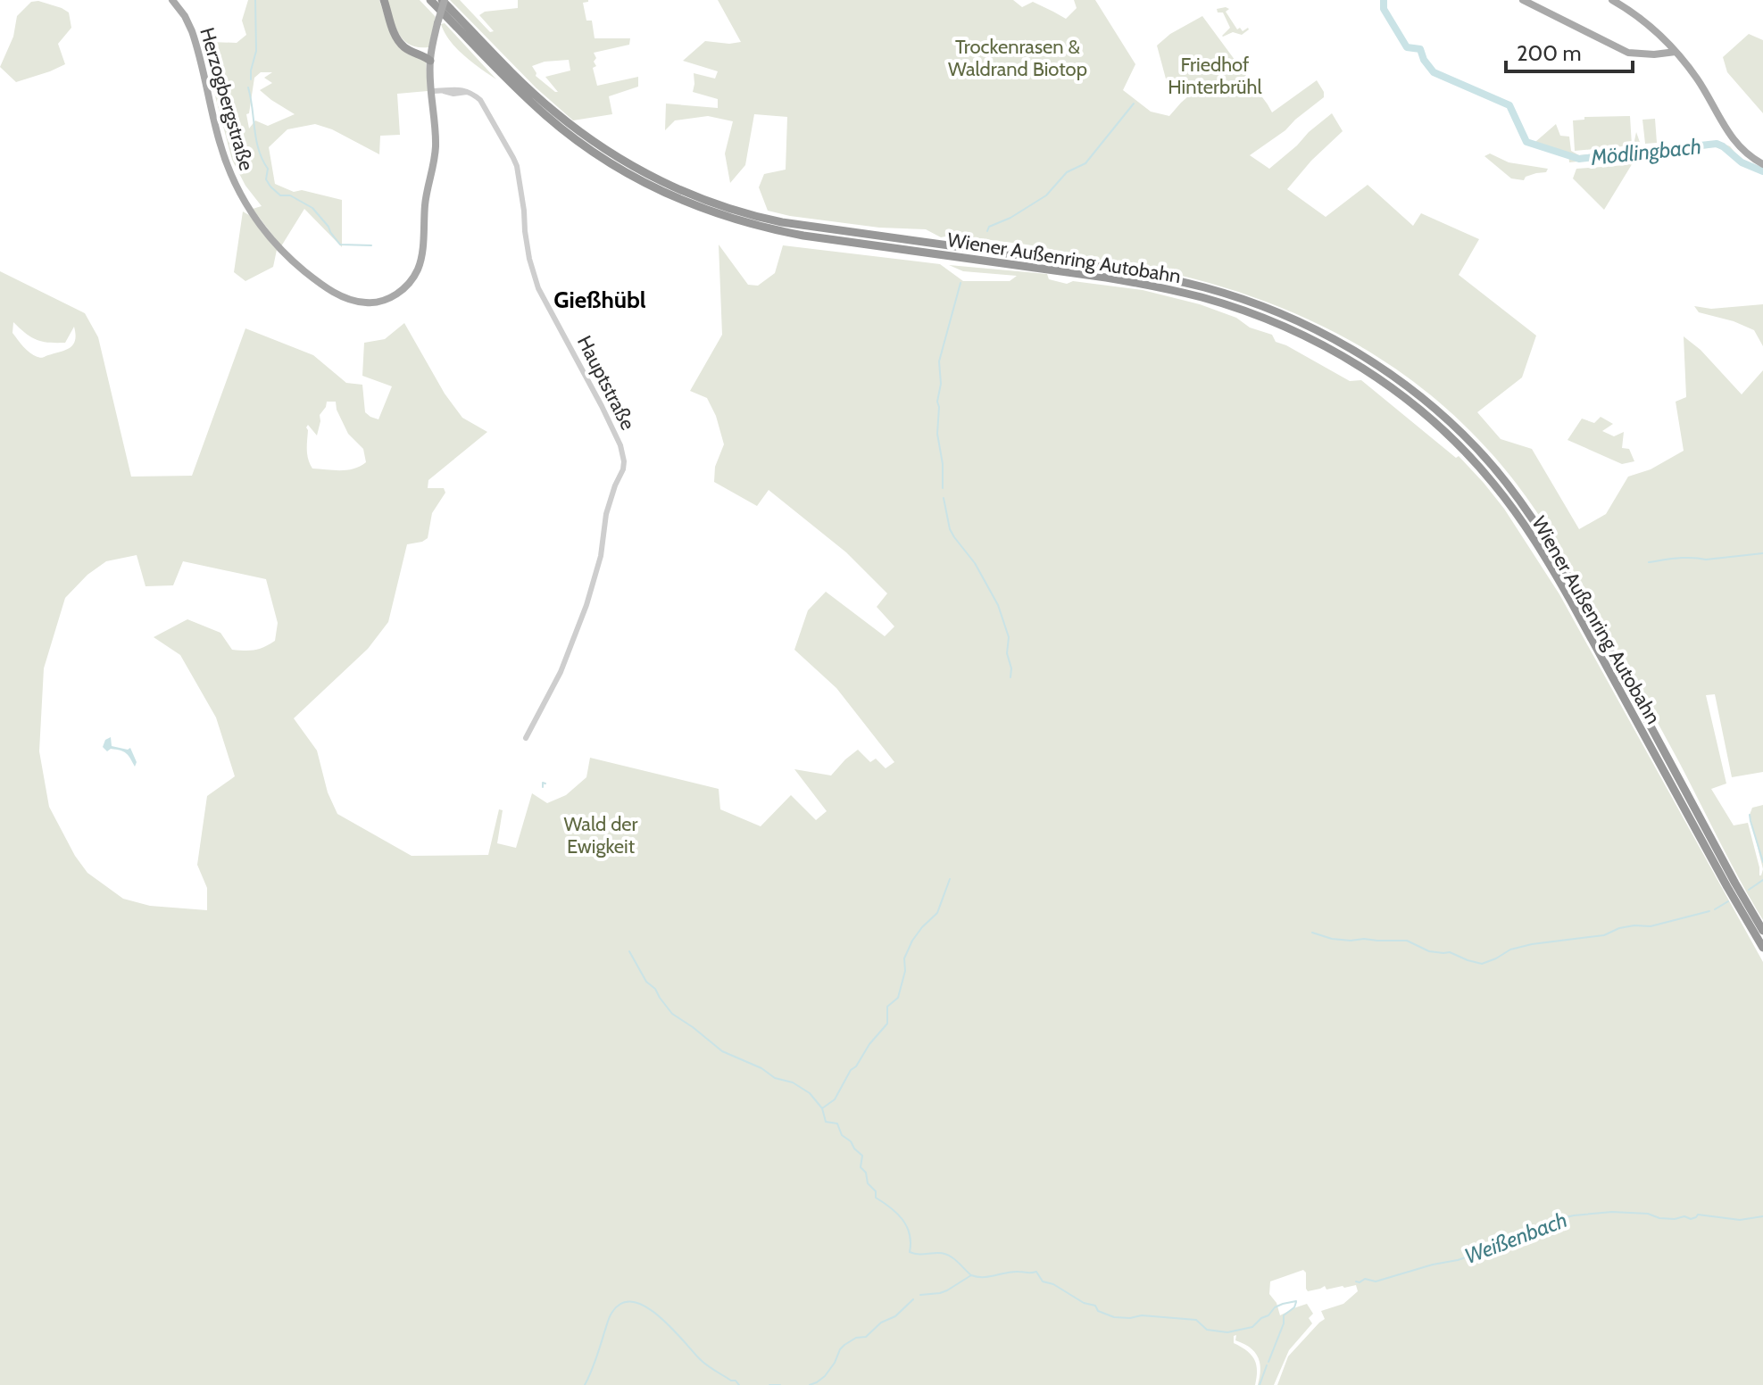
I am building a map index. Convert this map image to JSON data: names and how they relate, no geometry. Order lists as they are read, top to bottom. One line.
{"streets":{"highway":["Wiener Außenring Autobahn"],"main road":["Herzogbergstraße"],"street":["Hauptstraße"]},"crossings":[["Herzogbergstraße","Hauptstraße"]],"districts":["Gießhübl"],"water":["Mödlingbach","Weißenbach"],"parks":["Trockenrasen & Waldrand Biotop","Friedhof Hinterbrühl","Wald der Ewigkeit"],"scale_bar":"200 m"}
